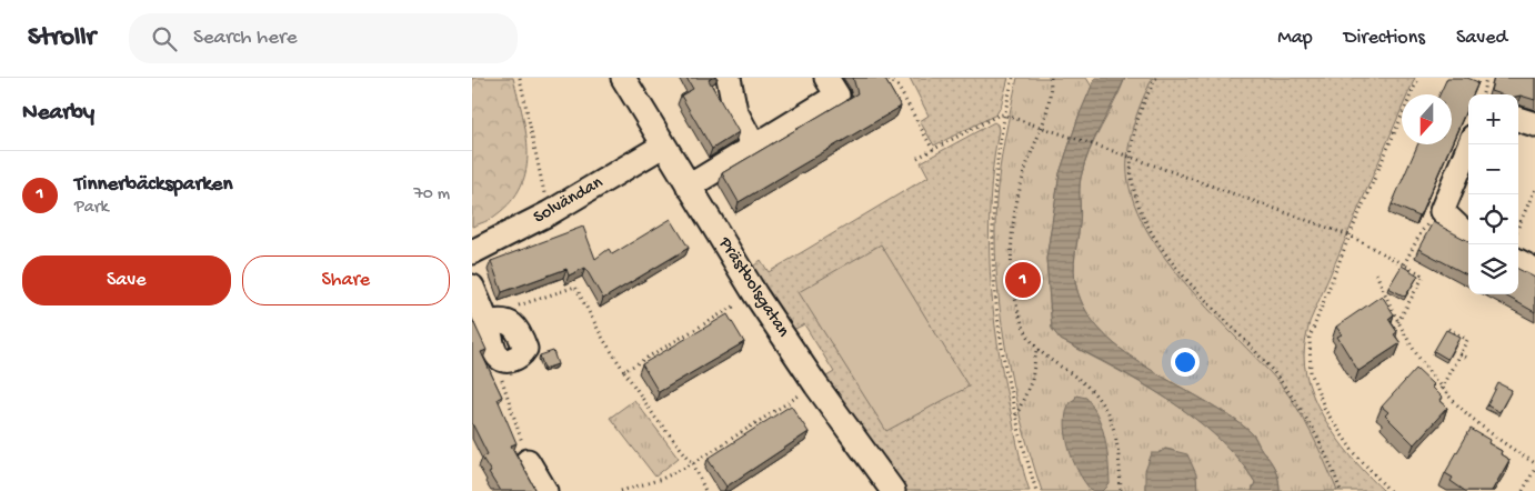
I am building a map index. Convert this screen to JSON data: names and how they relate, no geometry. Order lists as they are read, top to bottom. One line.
{"streets":{"street":["Solvändan","Prästbolsgatan"]},"crossings":[["Solvändan","Prästbolsgatan"]],"north":"bottom","page":{"header":"Strollr","search":"Search here","nav":["Map","Directions","Saved"],"heading":"Nearby","map_buttons":["+","−"],"list":[{"mark":"1","name":"Tinnerbäcksparken","note":"Park","value":"70 m"}],"buttons":["Save","Share"],"pins":"1"}}
